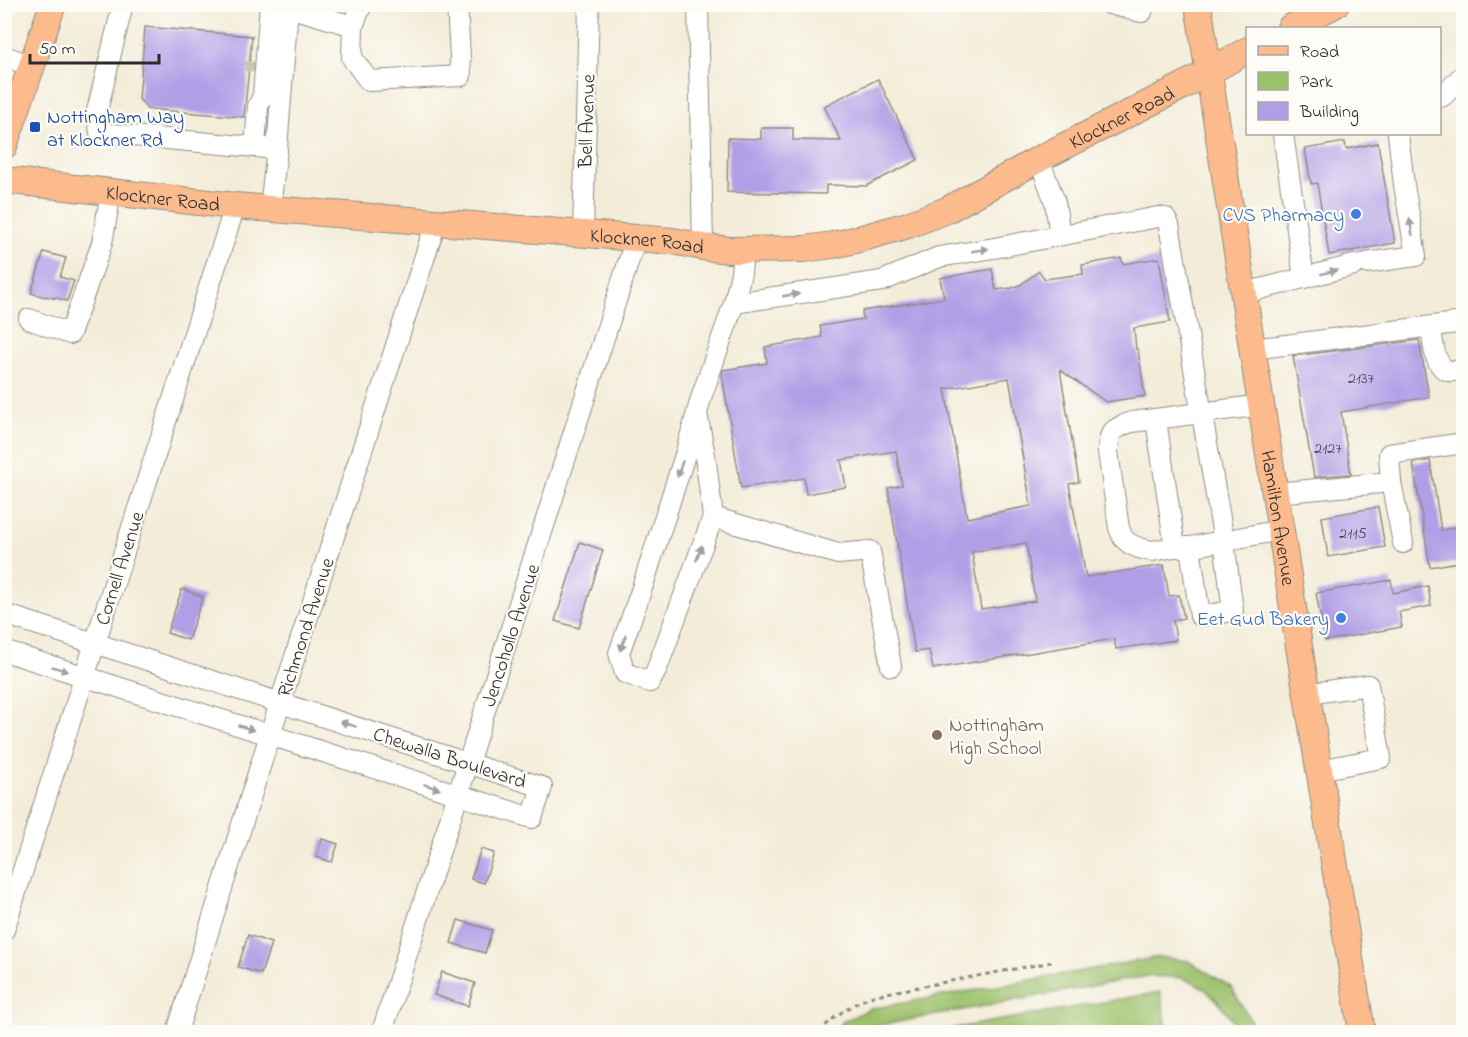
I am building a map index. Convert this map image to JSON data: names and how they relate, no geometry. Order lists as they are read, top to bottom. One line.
{"streets":{"main road":["Klockner Road","Hamilton Avenue"],"street":["Bell Avenue","Cornell Avenue","Richmond Avenue","Jencohollo Avenue","Chewalla Boulevard"]},"crossings":[["Klockner Road","Bell Avenue"],["Klockner Road","Hamilton Avenue"],["Klockner Road","Cornell Avenue"],["Klockner Road","Richmond Avenue"],["Klockner Road","Jencohollo Avenue"],["Cornell Avenue","Chewalla Boulevard"],["Richmond Avenue","Chewalla Boulevard"],["Jencohollo Avenue","Chewalla Boulevard"]],"places":{"transit":["Nottingham Way at Klockner Rd"],"other":["CVS Pharmacy","Eet Gud Bakery","Nottingham High School"]},"house_numbers":["2137","2127","2115"],"legend":["Road","Park","Building"],"scale_bar":"50 m"}
